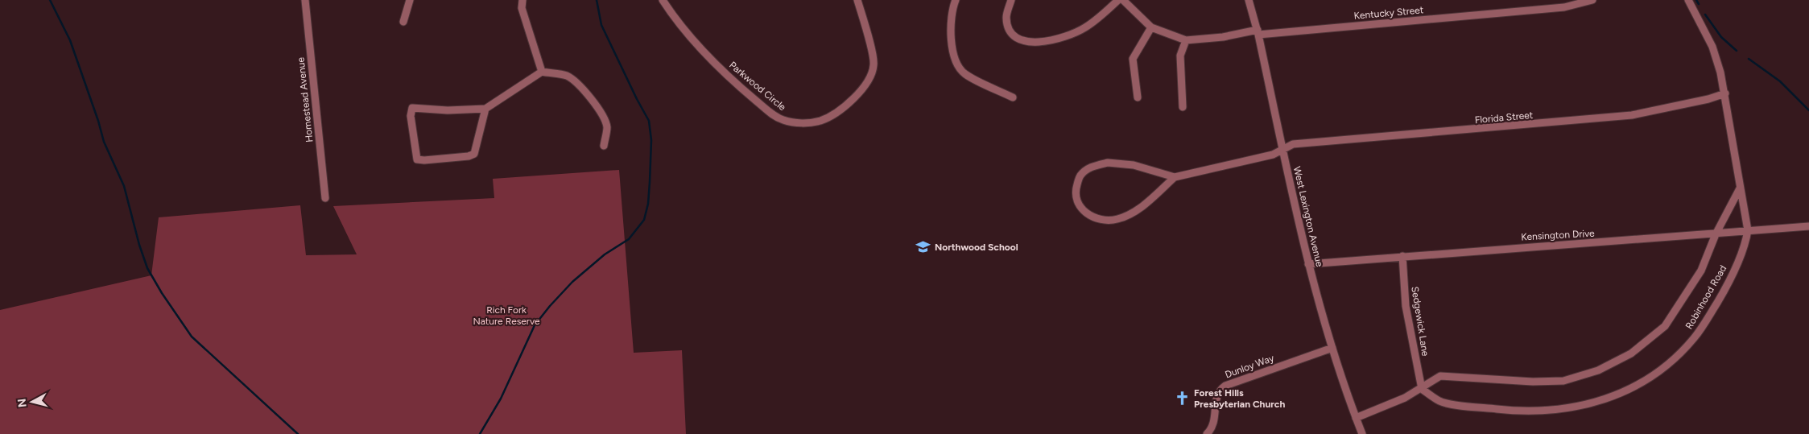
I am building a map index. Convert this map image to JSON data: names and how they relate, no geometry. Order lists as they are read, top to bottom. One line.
{"streets":{"street":["Kentucky Street","Parkwood Circle","Homestead Avenue","Florida Street","West Lexington Avenue","Kensington Drive","Robinhood Road","Sedgewick Lane","Dunloy Way"]},"crossings":[["Kentucky Street","West Lexington Avenue"],["Florida Street","West Lexington Avenue"],["Florida Street","Robinhood Road"],["West Lexington Avenue","Kensington Drive"],["West Lexington Avenue","Robinhood Road"],["West Lexington Avenue","Dunloy Way"],["Kensington Drive","Robinhood Road"],["Kensington Drive","Sedgewick Lane"],["Robinhood Road","Sedgewick Lane"]],"parks":["Rich Fork Nature Reserve"],"places":{"school or university":["Northwood School"],"church":["Forest Hills Presbyterian Church"]},"north":"left"}
